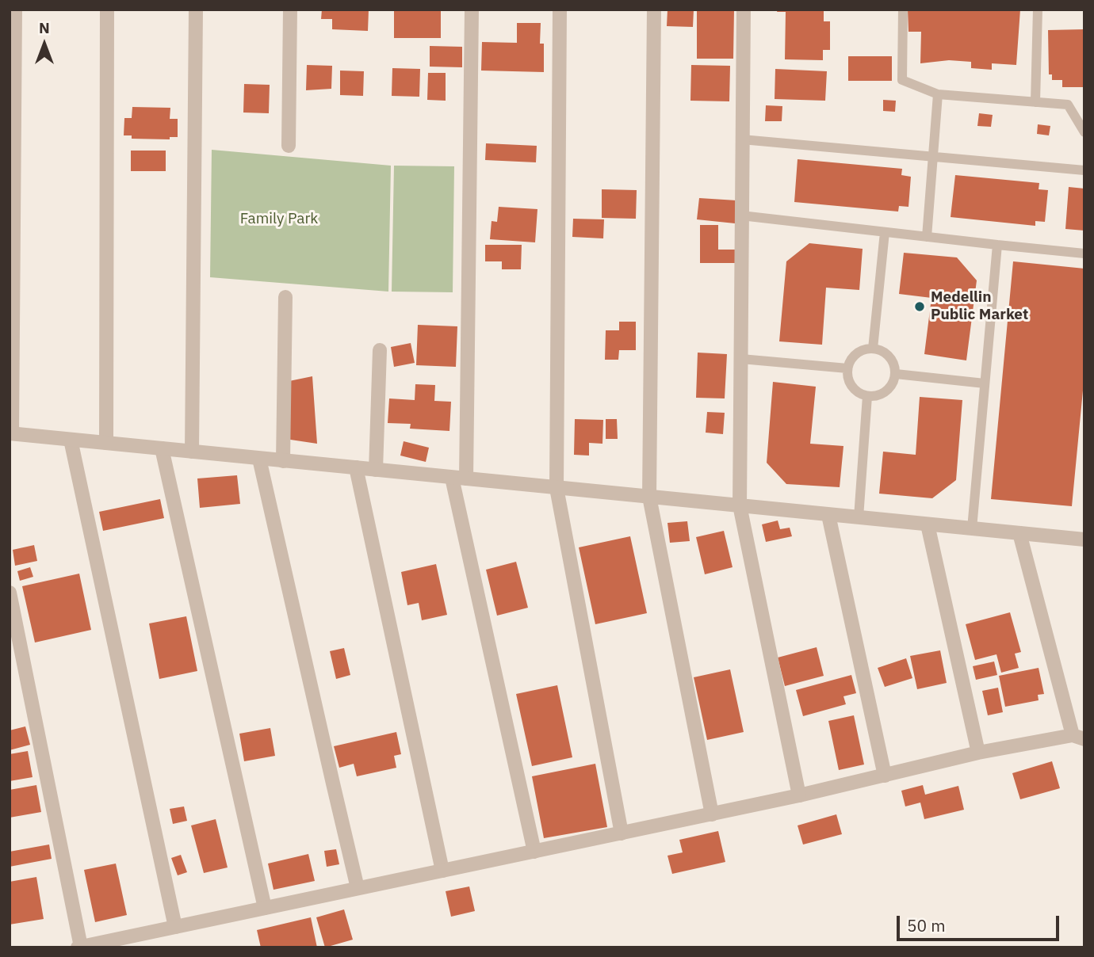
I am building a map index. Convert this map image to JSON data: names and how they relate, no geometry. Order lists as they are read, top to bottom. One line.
{"parks":["Family Park"],"places":["Medellin Public Market"],"scale_bar":"50 m","north":"top"}
